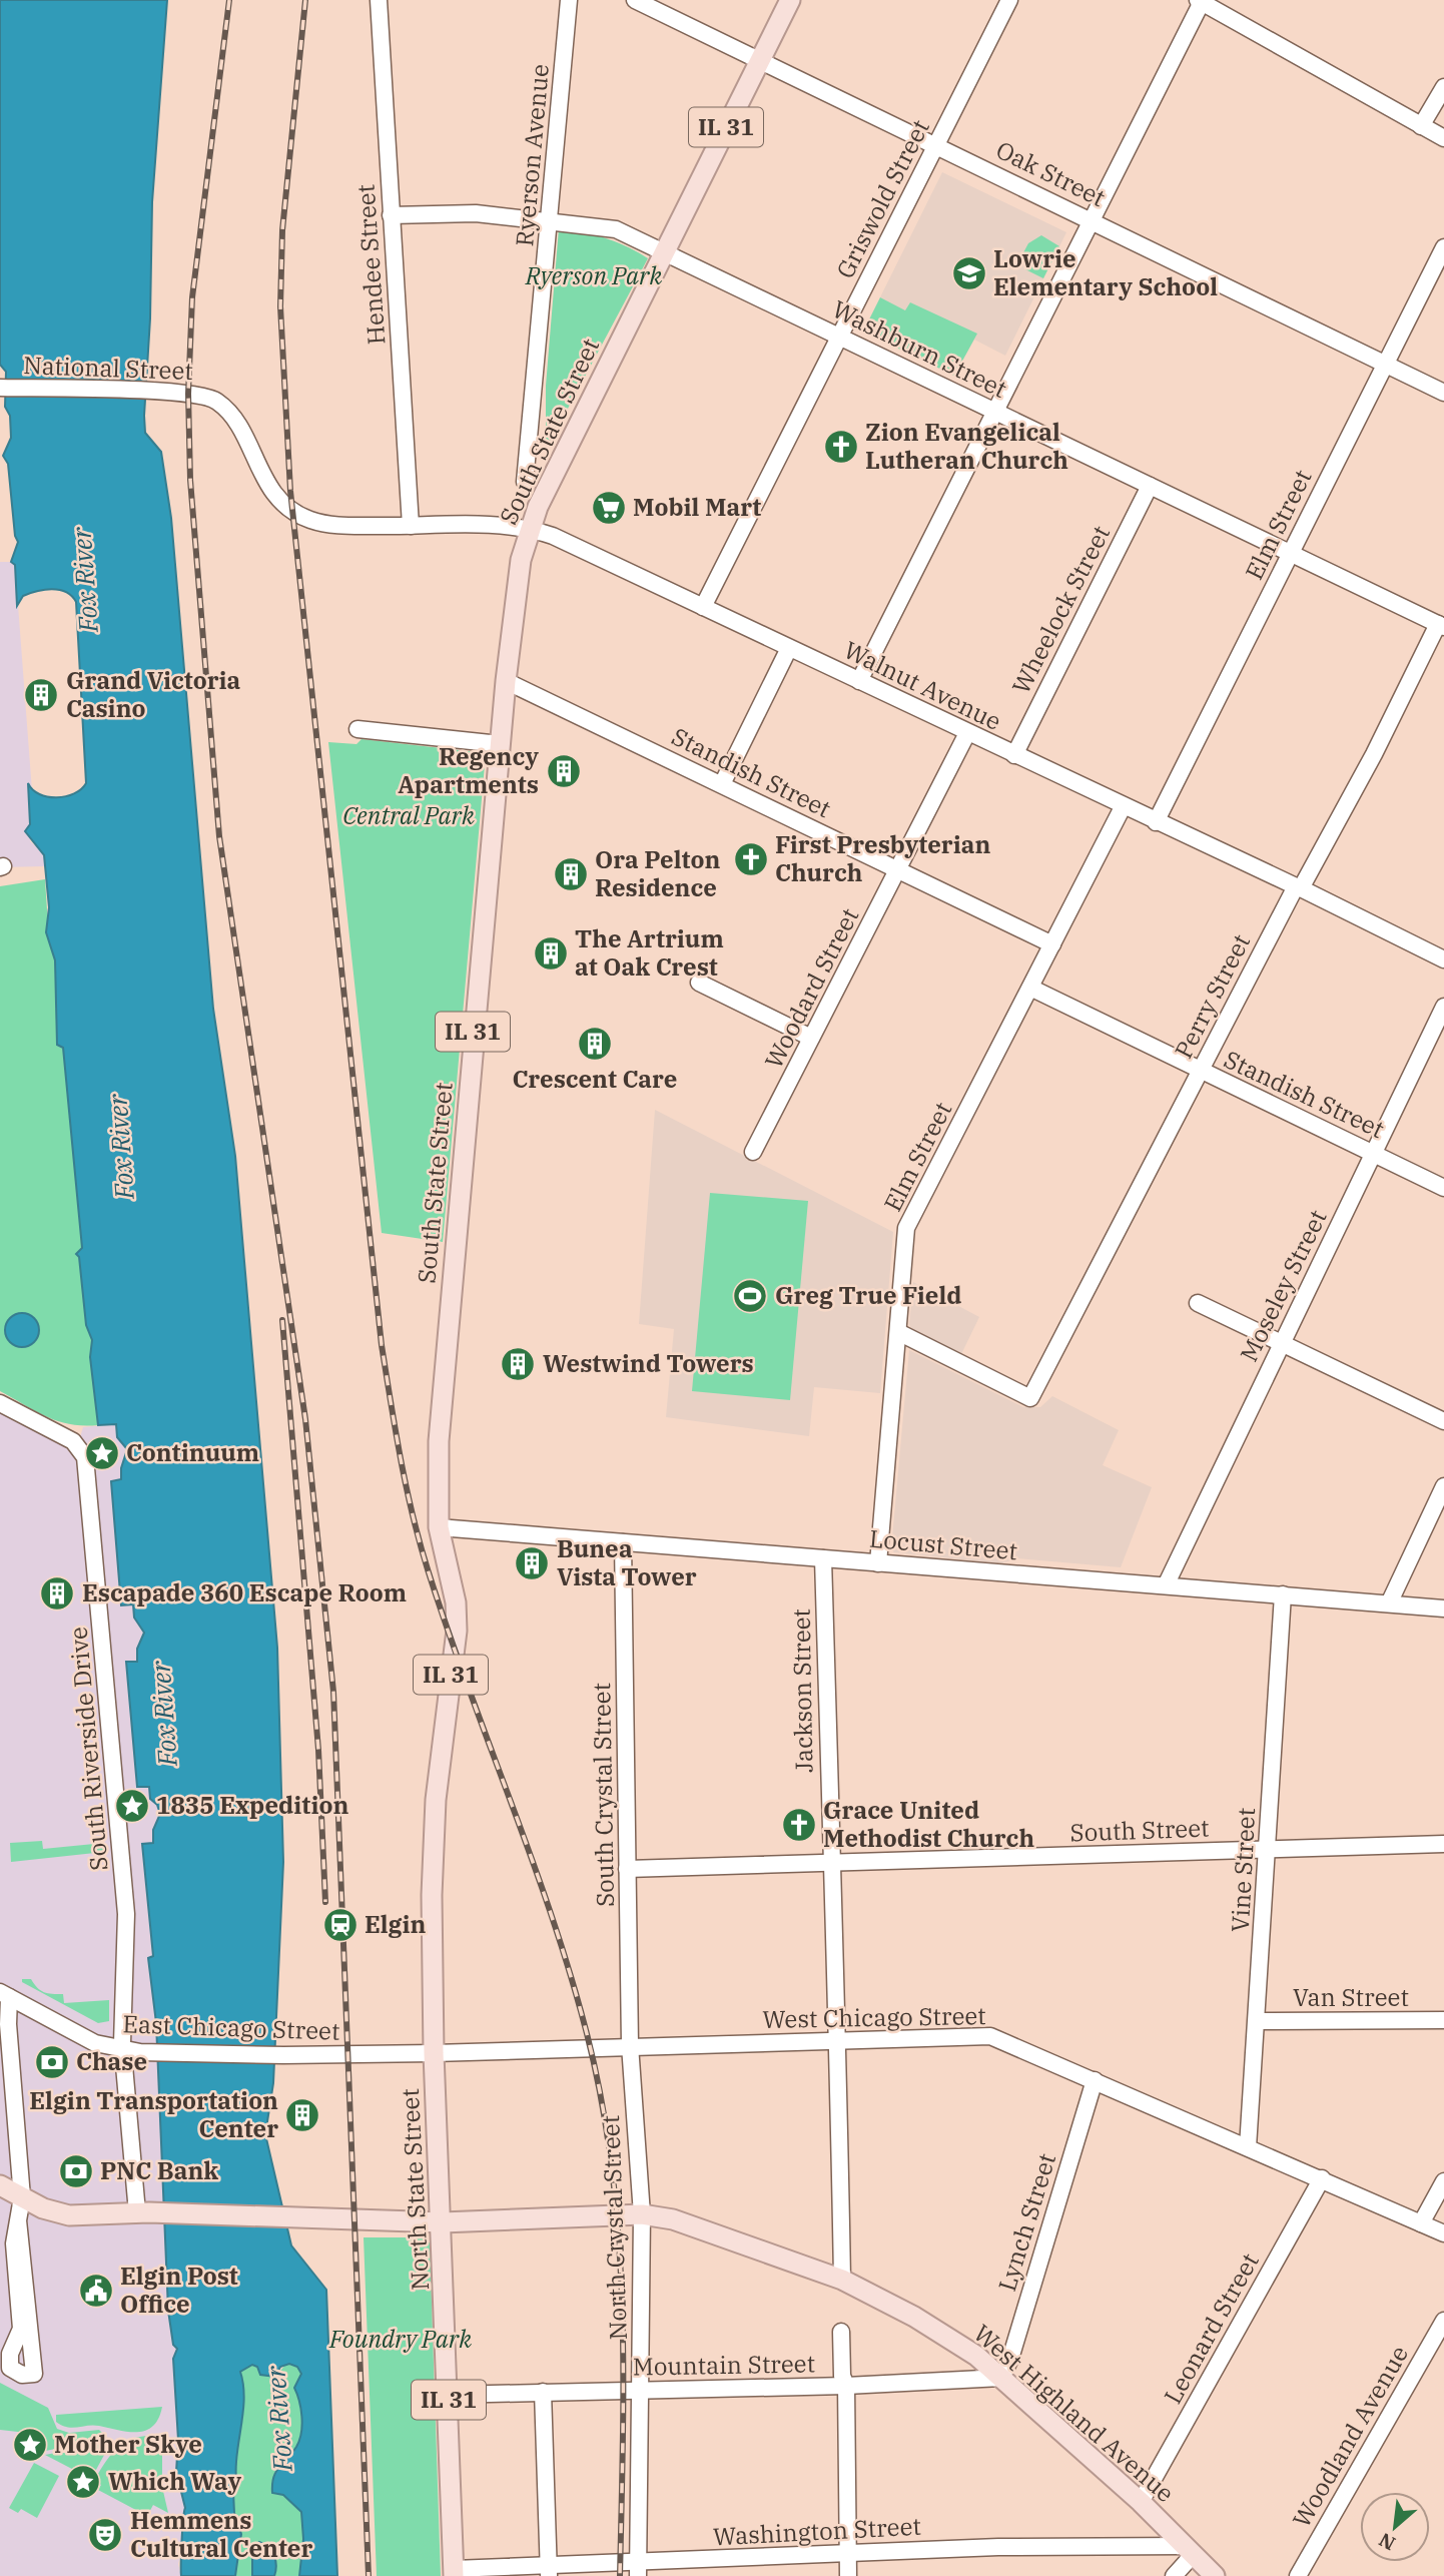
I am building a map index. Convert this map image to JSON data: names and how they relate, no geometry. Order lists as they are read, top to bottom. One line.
{"streets":{"main road":["IL 31","South State Street","North State Street","West Highland Avenue"],"street":["Ryerson Avenue","Oak Street","Griswold Street","Hendee Street","Washburn Street","National Street","Elm Street","Wheelock Street","Walnut Avenue","Standish Street","Woodard Street","Perry Street","Moseley Street","Locust Street","Jackson Street","South Riverside Drive","South Crystal Street","South Street","Vine Street","Van Street","West Chicago Street","East Chicago Street","Lynch Street","North Crystal Street","Leonard Street","Mountain Street","Woodland Avenue","Washington Street"]},"crossings":[["Ryerson Avenue","Washburn Street"],["Oak Street","Griswold Street"],["Oak Street","South State Street"],["Oak Street","Elm Street"],["Griswold Street","Washburn Street"],["Griswold Street","Walnut Avenue"],["Hendee Street","Washburn Street"],["Hendee Street","National Street"],["Washburn Street","South State Street"],["Washburn Street","Elm Street"],["Washburn Street","Wheelock Street"],["Washburn Street","Perry Street"],["National Street","South State Street"],["National Street","Walnut Avenue"],["South State Street","Walnut Avenue"],["South State Street","Standish Street"],["South State Street","Locust Street"],["South State Street","West Chicago Street"],["South State Street","East Chicago Street"],["South State Street","North State Street"],["Elm Street","Walnut Avenue"],["Elm Street","Standish Street"],["Elm Street","Perry Street"],["Elm Street","Locust Street"],["Wheelock Street","Walnut Avenue"],["Walnut Avenue","Woodard Street"],["Walnut Avenue","Perry Street"],["Standish Street","Woodard Street"],["Standish Street","Perry Street"],["Standish Street","Moseley Street"],["Moseley Street","Locust Street"],["Locust Street","Jackson Street"],["Locust Street","South Crystal Street"],["Locust Street","Vine Street"],["Jackson Street","South Street"],["Jackson Street","West Chicago Street"],["Jackson Street","West Highland Avenue"],["South Riverside Drive","East Chicago Street"],["South Riverside Drive","West Highland Avenue"],["South Crystal Street","South Street"],["South Crystal Street","West Chicago Street"],["South Crystal Street","North Crystal Street"],["South Street","Vine Street"],["Vine Street","Van Street"],["Vine Street","West Chicago Street"],["West Chicago Street","East Chicago Street"],["West Chicago Street","North State Street"],["West Chicago Street","Lynch Street"],["West Chicago Street","North Crystal Street"],["West Chicago Street","Leonard Street"],["East Chicago Street","North State Street"],["North State Street","Mountain Street"],["North State Street","West Highland Avenue"],["North State Street","Washington Street"],["Lynch Street","Mountain Street"],["Lynch Street","West Highland Avenue"],["North Crystal Street","Mountain Street"],["North Crystal Street","West Highland Avenue"],["North Crystal Street","Washington Street"],["Leonard Street","West Highland Avenue"],["Mountain Street","West Highland Avenue"],["West Highland Avenue","Washington Street"]],"water":["Fox River"],"parks":["Ryerson Park","Central Park","Foundry Park"],"places":{"school or university":["Lowrie Elementary School"],"church":["Zion Evangelical Lutheran Church","First Presbyterian Church","Grace United Methodist Church"],"supermarket":["Mobil Mart"],"building":["Grand Victoria Casino","Regency Apartments","Ora Pelton Residence","The Artrium at Oak Crest","Crescent Care","Westwind Towers","Bunea Vista Tower","Escapade 360 Escape Room","Elgin Transportation Center"],"sports":["Greg True Field"],"place":["Continuum","1835 Expedition","Mother Skye","Which Way"],"station":["Elgin"],"bank":["Chase","PNC Bank"],"public building":["Elgin Post Office"],"theatre":["Hemmens Cultural Center"]},"north":"bottom left"}
